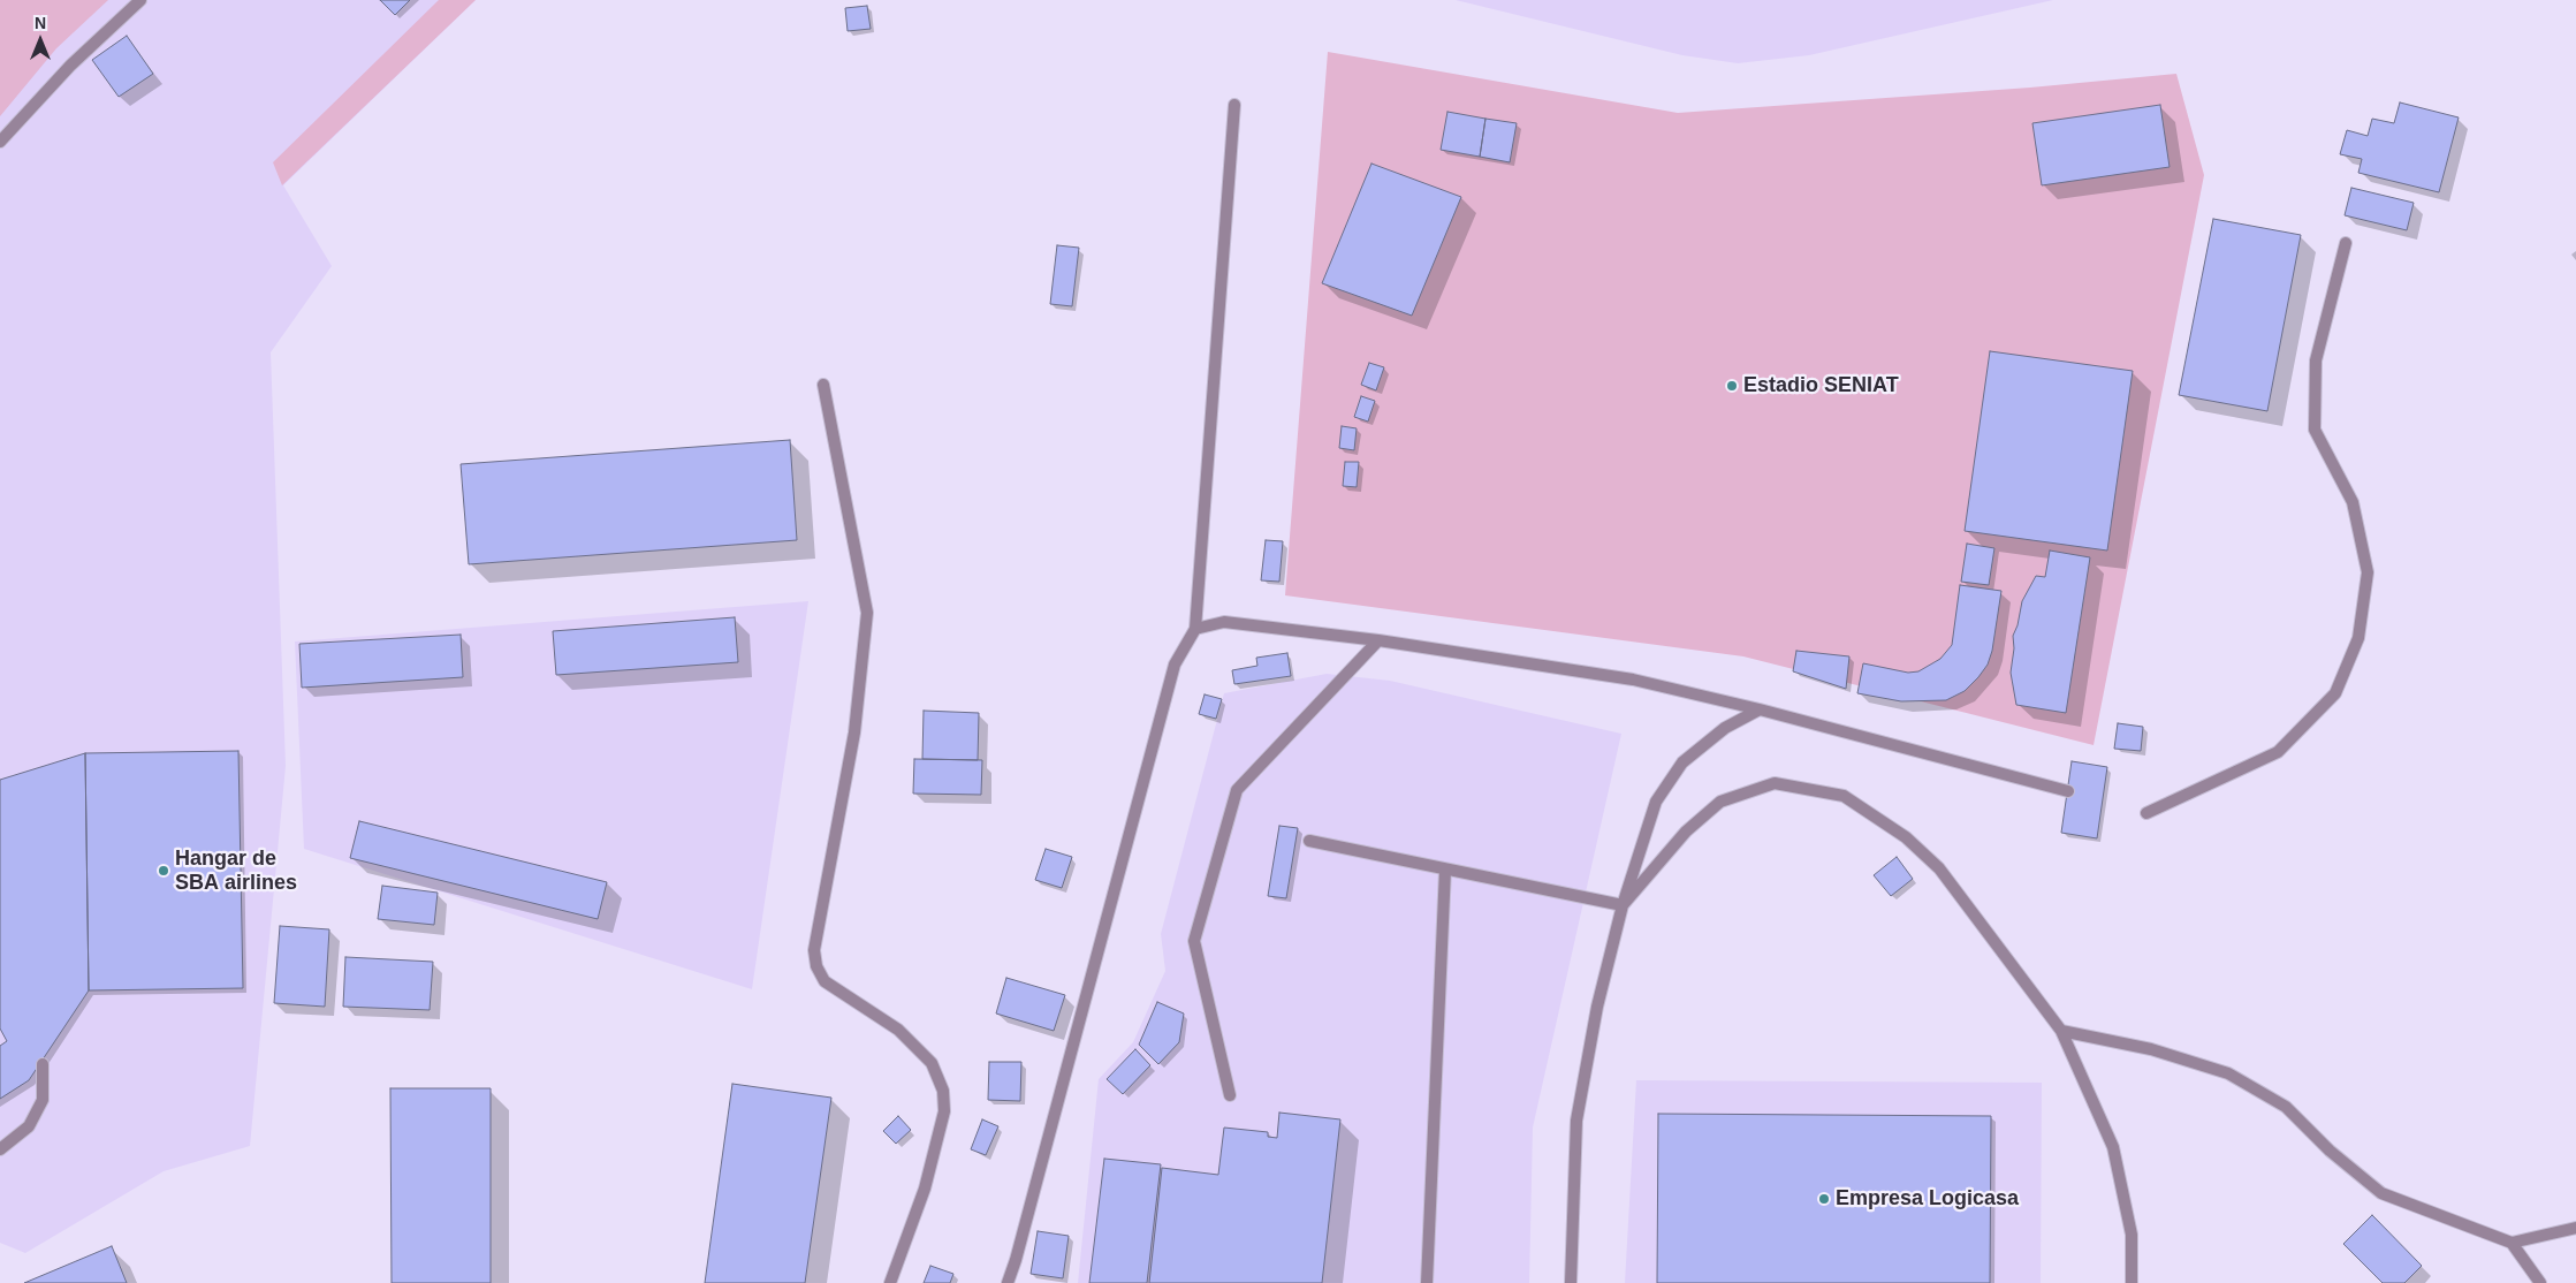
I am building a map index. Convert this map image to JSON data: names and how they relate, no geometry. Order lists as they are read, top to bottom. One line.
{"places":["Estadio SENIAT","Hangar de SBA airlines","Empresa Logicasa"],"north":"top"}
